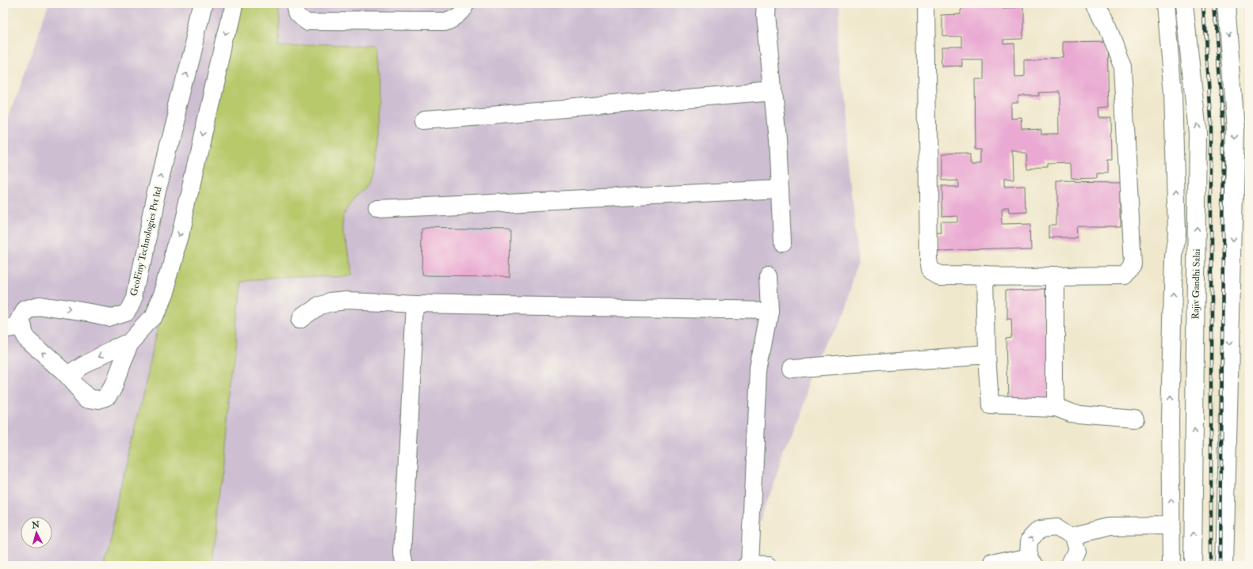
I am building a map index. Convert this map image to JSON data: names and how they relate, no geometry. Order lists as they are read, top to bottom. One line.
{"streets":{"street":["GeoFiny Technologies Pvt ltd","Rajiv Gandhi Salai"]},"north":"top"}
